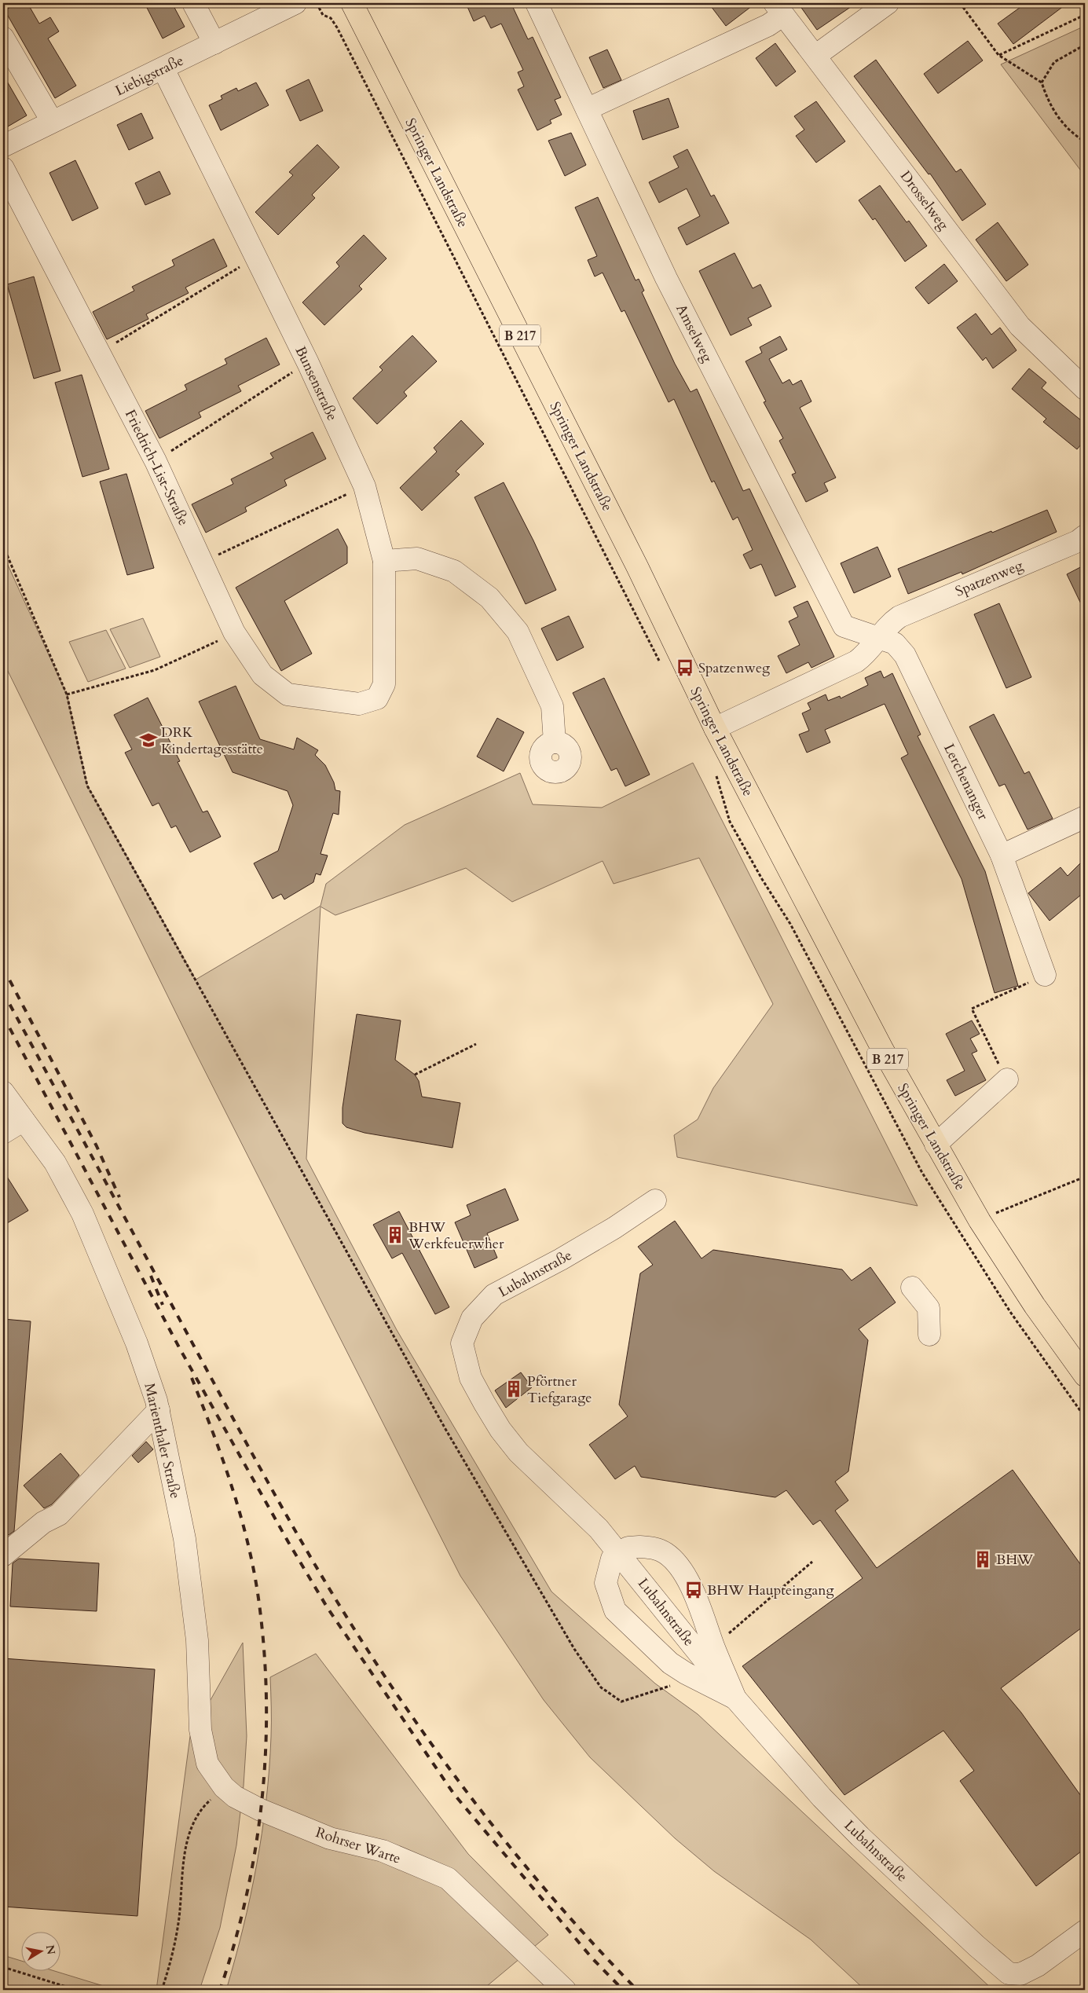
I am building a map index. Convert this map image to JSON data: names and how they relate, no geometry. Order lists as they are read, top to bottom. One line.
{"streets":{"main road":["Springer Landstraße","B 217"],"street":["Liebigstraße","Drosselweg","Amselweg","Bunsenstraße","Friedrich-List-Straße","Spatzenweg","Lerchenanger","Lubahnstraße","Marienthaler Straße","Rohrser Warte"]},"crossings":[["Liebigstraße","Bunsenstraße"],["Springer Landstraße","Spatzenweg"],["Amselweg","Spatzenweg"],["Amselweg","Lerchenanger"],["Bunsenstraße","Friedrich-List-Straße"],["Spatzenweg","Lerchenanger"],["Marienthaler Straße","Rohrser Warte"]],"places":{"bus stop":["Spatzenweg","BHW Haupteingang"],"school or university":["DRK Kindertagesstätte"],"building":["BHW Werkfeuerwher","Pförtner Tiefgarage","BHW"]},"north":"right"}
